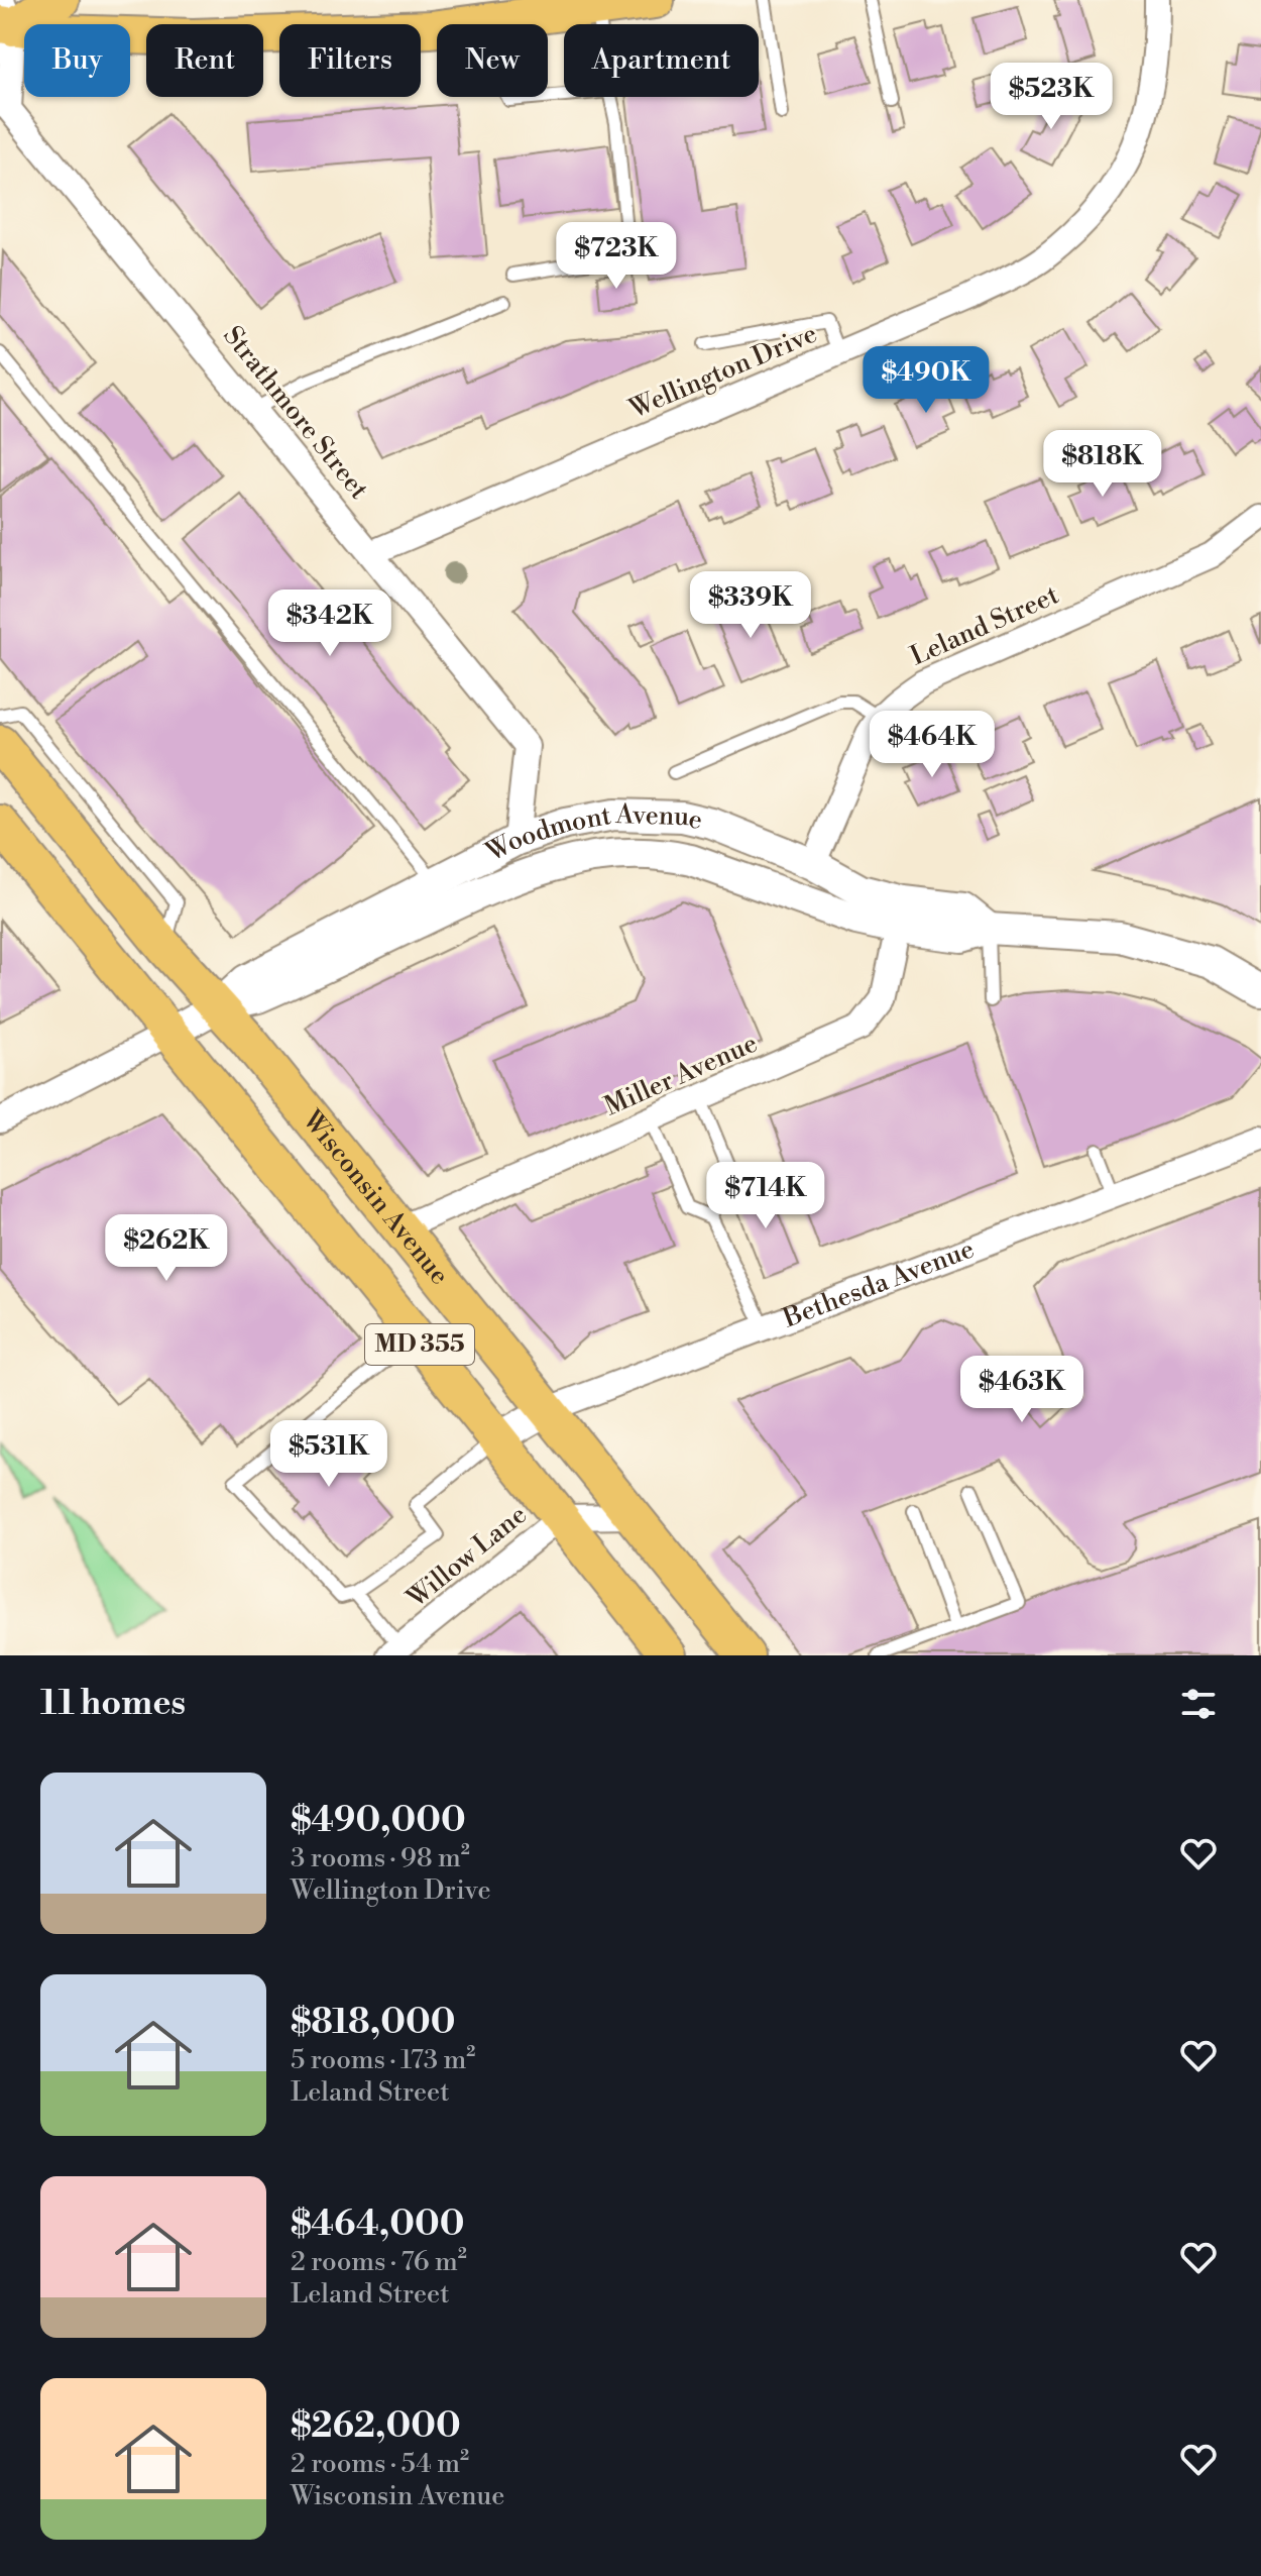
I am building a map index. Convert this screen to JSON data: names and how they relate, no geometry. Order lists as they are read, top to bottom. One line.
{"streets":{"main road":["Wisconsin Avenue","MD 355"],"street":["Wellington Drive","Strathmore Street","Leland Street","Woodmont Avenue","Miller Avenue","Bethesda Avenue","Willow Lane"]},"crossings":[["Wellington Drive","Strathmore Street"],["Strathmore Street","Woodmont Avenue"],["Leland Street","Woodmont Avenue"],["Woodmont Avenue","Miller Avenue"],["Woodmont Avenue","Wisconsin Avenue"],["Woodmont Avenue","MD 355"],["Miller Avenue","Wisconsin Avenue"],["Wisconsin Avenue","Bethesda Avenue"],["Wisconsin Avenue","Willow Lane"],["Bethesda Avenue","MD 355"],["MD 355","Willow Lane"]],"page":{"chip":["Buy","Rent","Filters","New","Apartment"],"price":["$523K","$723K","$490K","$818K","$339K","$342K","$464K","$714K","$262K","$463K","$531K"],"heading":"11 homes","list":[{"name":"$490,000","note":"3 rooms · 98 m² · Wellington Drive"},{"name":"$818,000","note":"5 rooms · 173 m² · Leland Street"},{"name":"$464,000","note":"2 rooms · 76 m² · Leland Street"},{"name":"$262,000","note":"2 rooms · 54 m² · Wisconsin Avenue"}]}}
